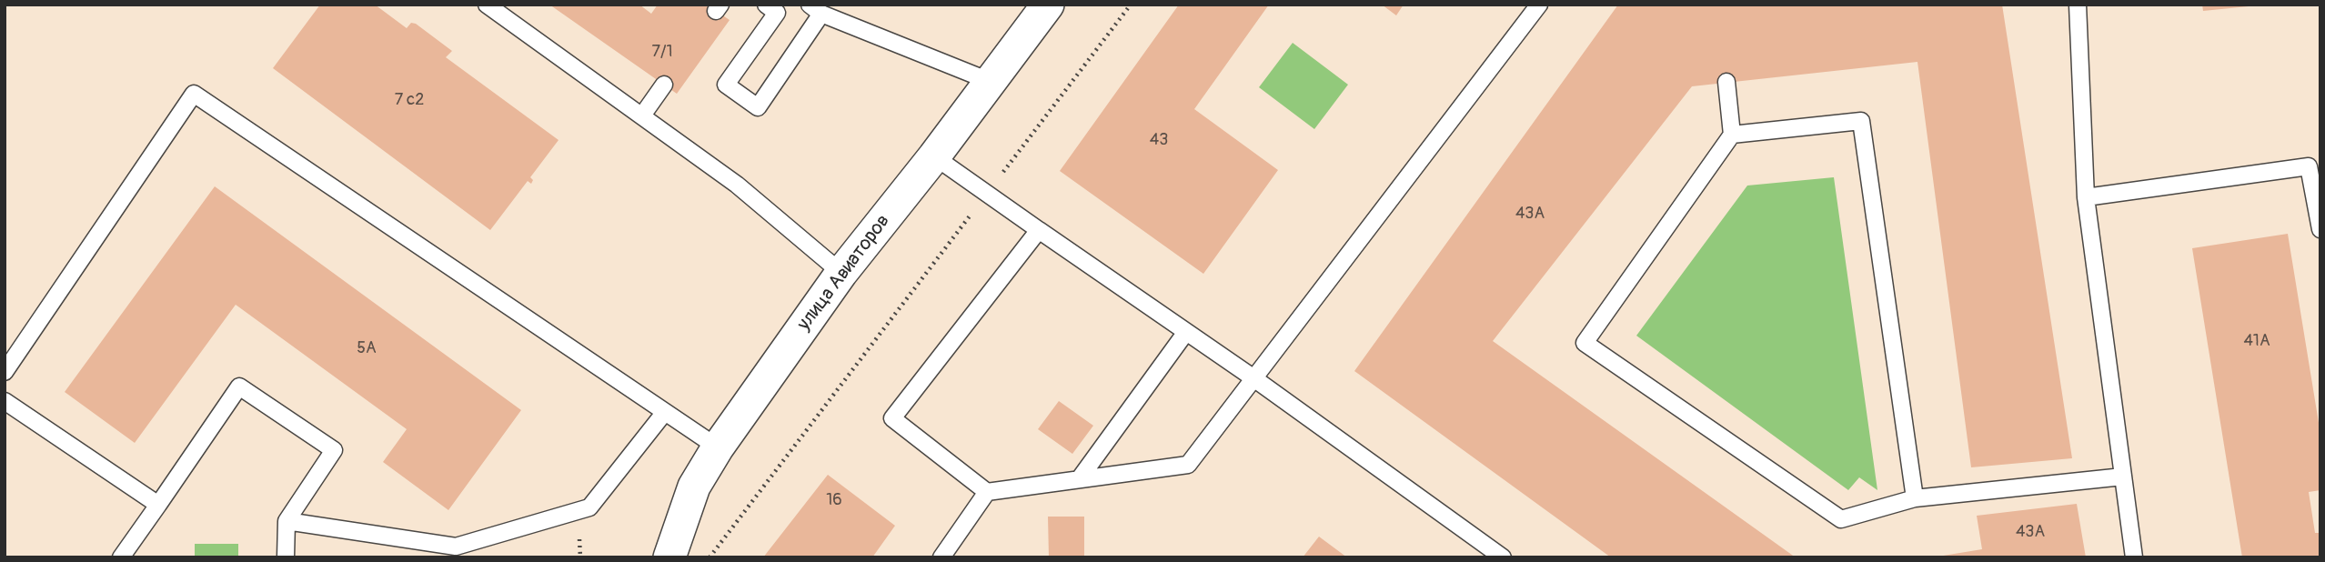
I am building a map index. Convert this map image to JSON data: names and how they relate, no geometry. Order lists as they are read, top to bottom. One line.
{"streets":{"street":["улица Авиаторов"]},"house_numbers":["7/1","7 с2","43","43А","41А","5А","16","43А"]}
